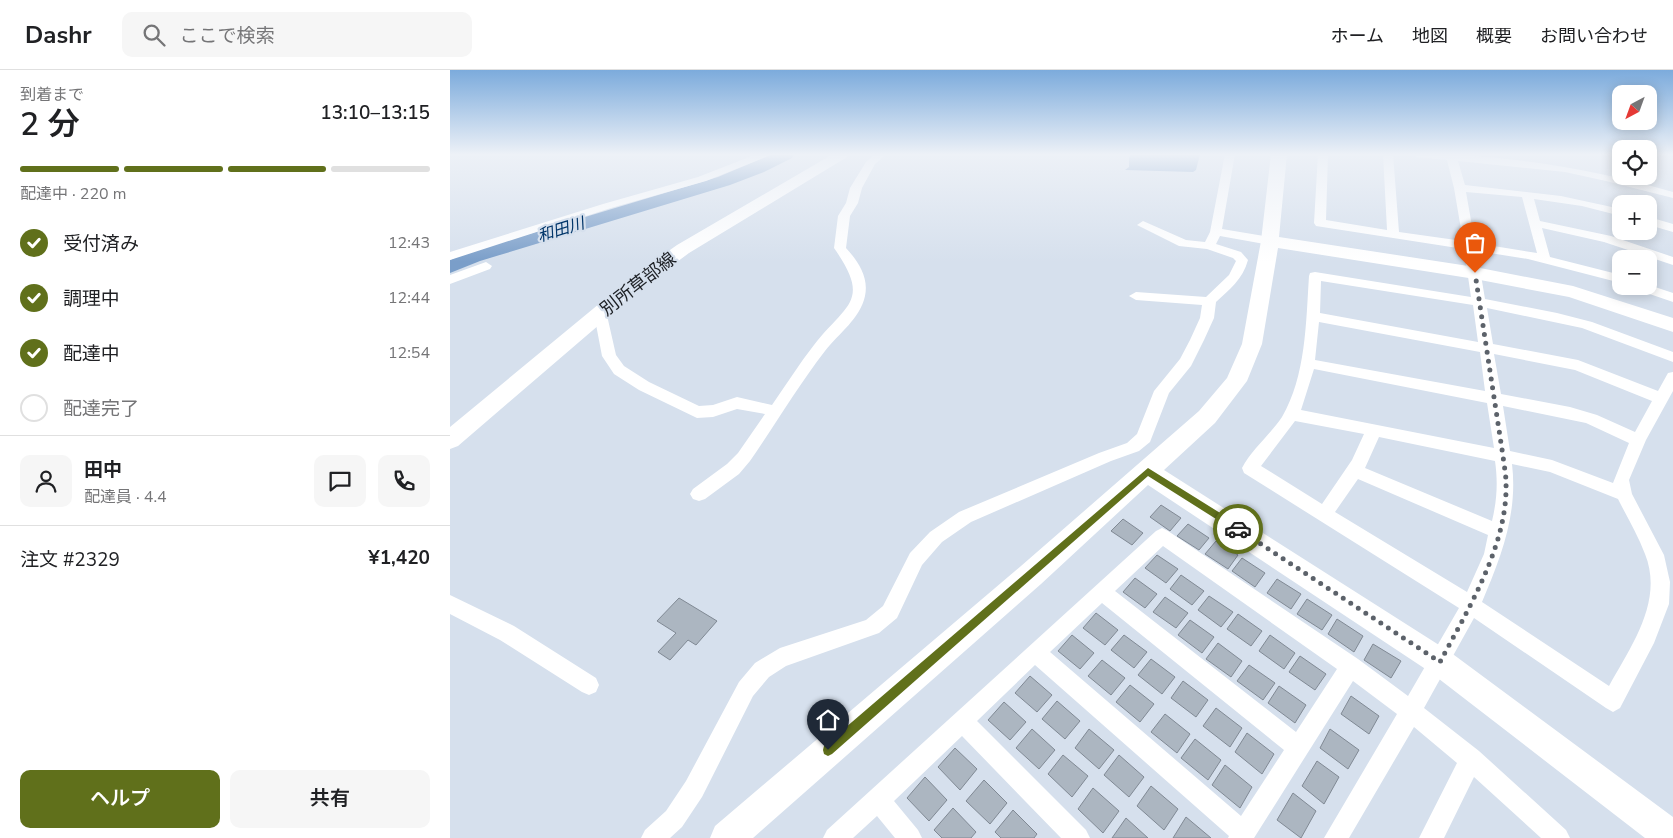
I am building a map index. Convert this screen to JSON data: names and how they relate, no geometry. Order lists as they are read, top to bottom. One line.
{"streets":{"street":["別所草部線"]},"water":["和田川"],"north":"bottom left","page":{"header":"Dashr","search":"ここで検索","nav":["ホーム","地図","概要","お問い合わせ"],"heading":["2 分","到着まで","13:10–13:15"],"panel":["田中","配達員 · 4.4","注文 #2329","¥1,420"],"map_buttons":["+","−"],"bar":"配達中 · 220 m","list":[["受付済み","12:43"],["調理中","12:44"],["配達中","12:54"],"配達完了"],"buttons":["ヘルプ","共有"]}}
